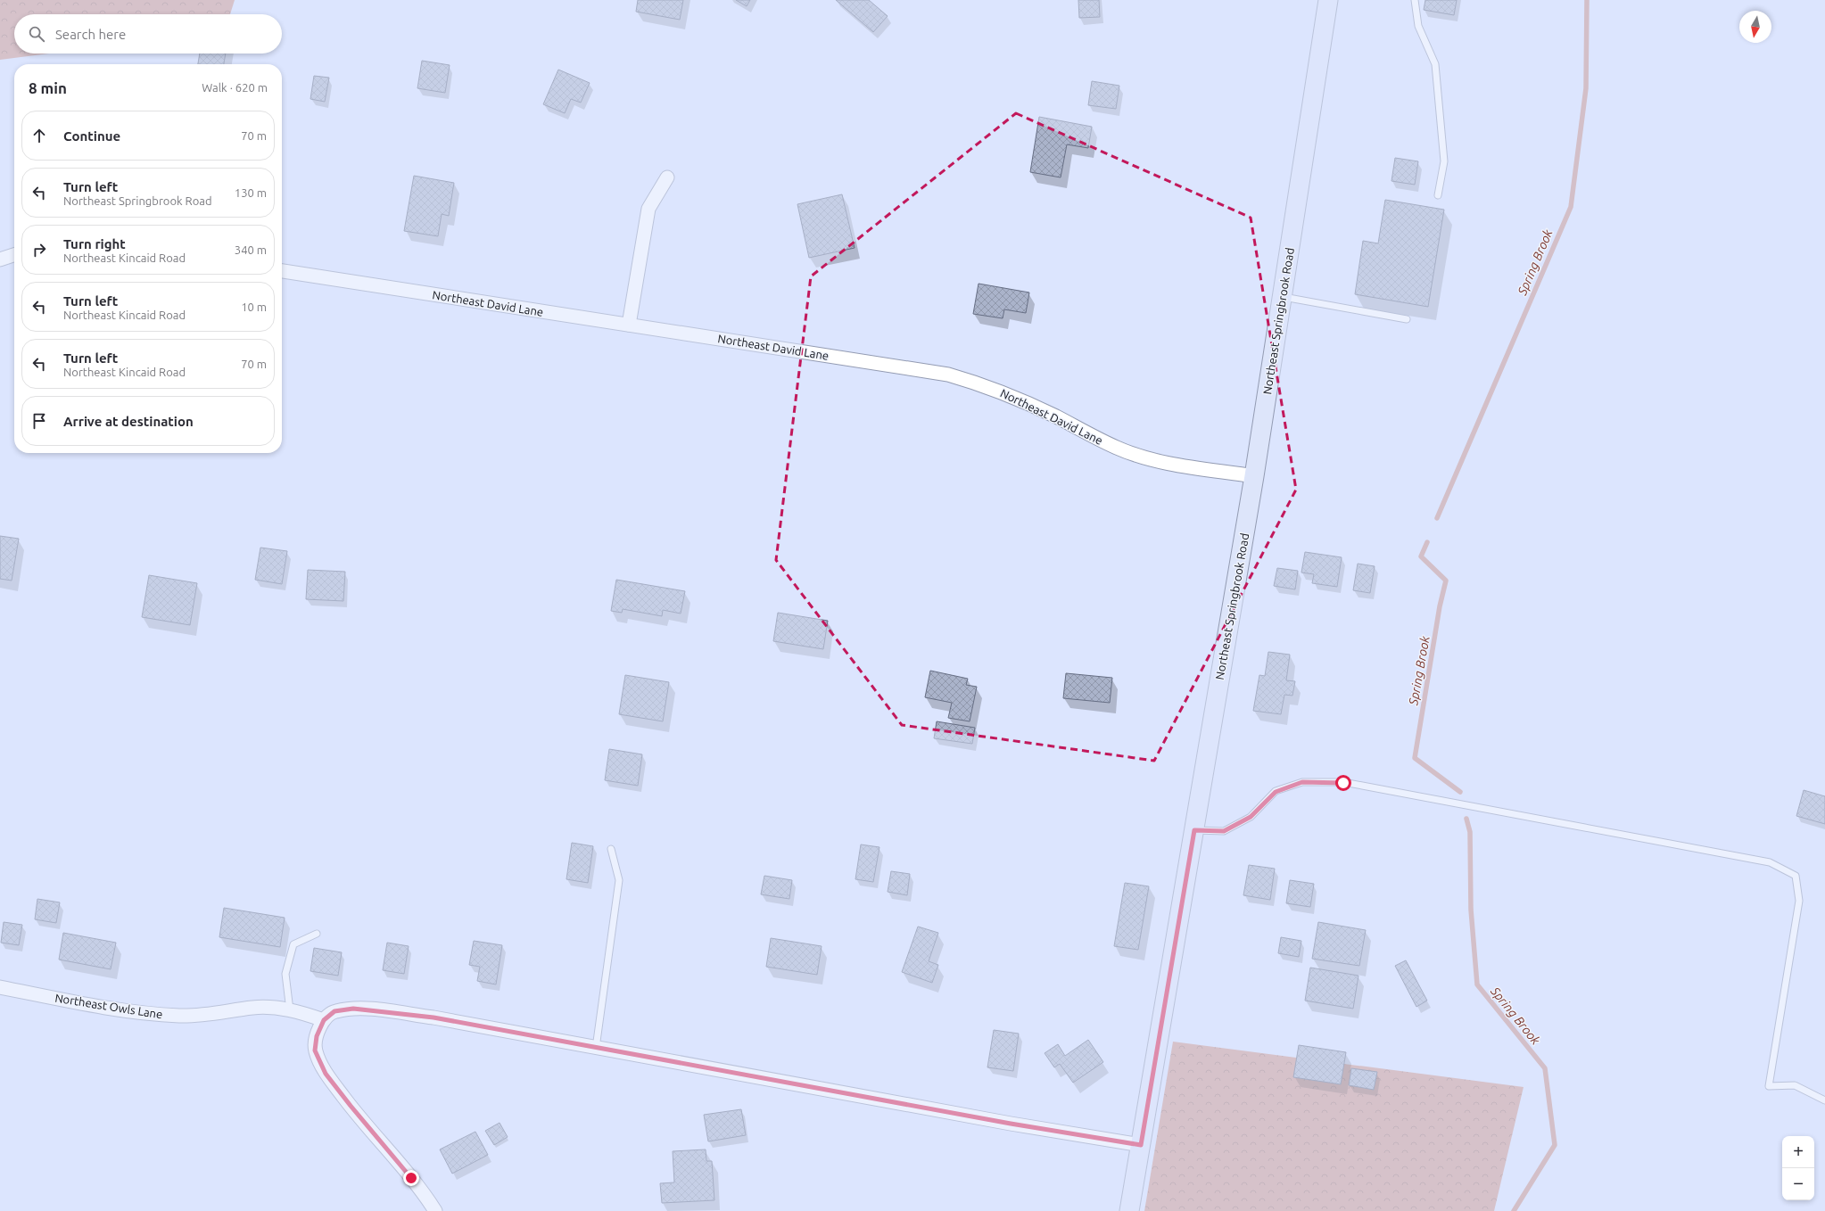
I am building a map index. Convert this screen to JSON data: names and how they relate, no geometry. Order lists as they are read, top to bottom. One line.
{"streets":{"street":["Northeast David Lane","Northeast Springbrook Road","Northeast Owls Lane"]},"crossings":[["Northeast David Lane","Northeast Springbrook Road"]],"water":["Spring Brook"],"north":"bottom","page":{"search":"Search here","heading":["8 min","Walk · 620 m"],"list":[["Continue","70 m"],["Turn left","Northeast Springbrook Road","130 m"],["Turn right","Northeast Kincaid Road","340 m"],["Turn left","Northeast Kincaid Road","10 m"],["Turn left","Northeast Kincaid Road","70 m"],"Arrive at destination"],"map_buttons":["+","−"]}}
